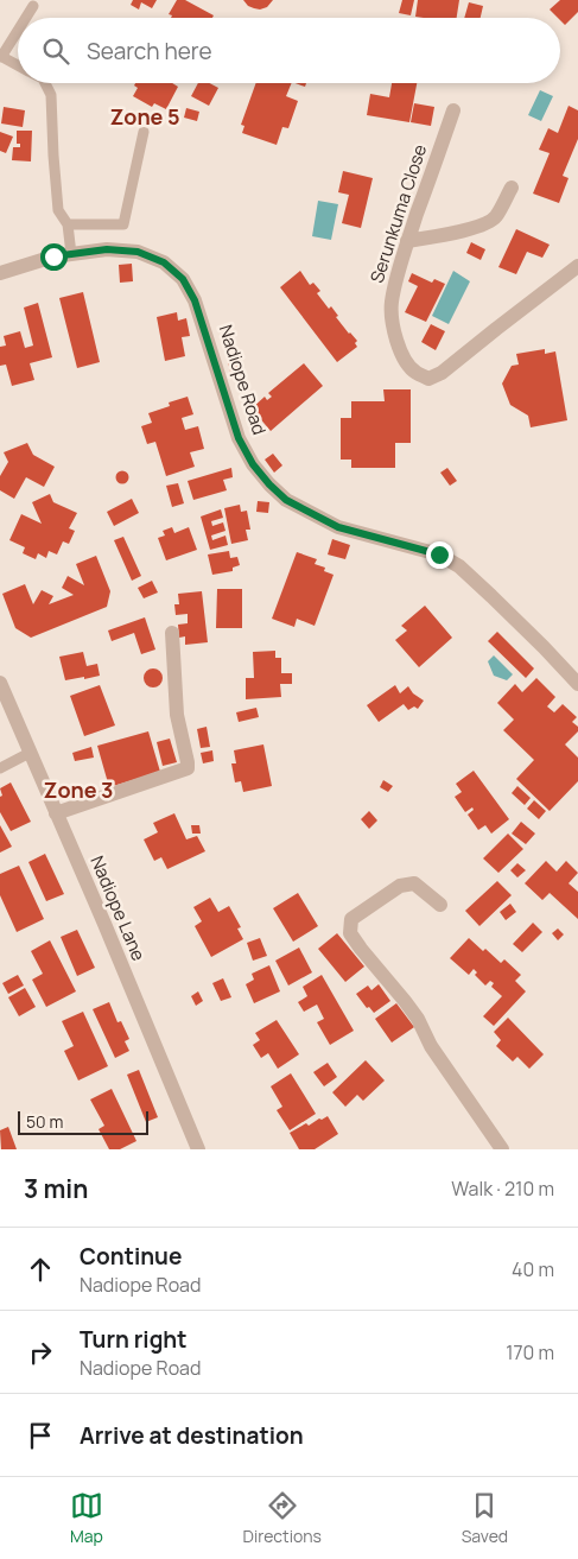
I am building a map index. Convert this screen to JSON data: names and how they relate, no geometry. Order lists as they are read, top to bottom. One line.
{"streets":{"street":["Serunkuma Close","Nadiope Road","Nadiope Lane"]},"districts":["Zone 5","Zone 3"],"scale_bar":"50 m","page":{"search":"Search here","scale":"50 m","heading":["3 min","Walk · 210 m"],"list":[["Continue","Nadiope Road","40 m"],["Turn right","Nadiope Road","170 m"],"Arrive at destination"],"nav":["Map","Directions","Saved"]}}
